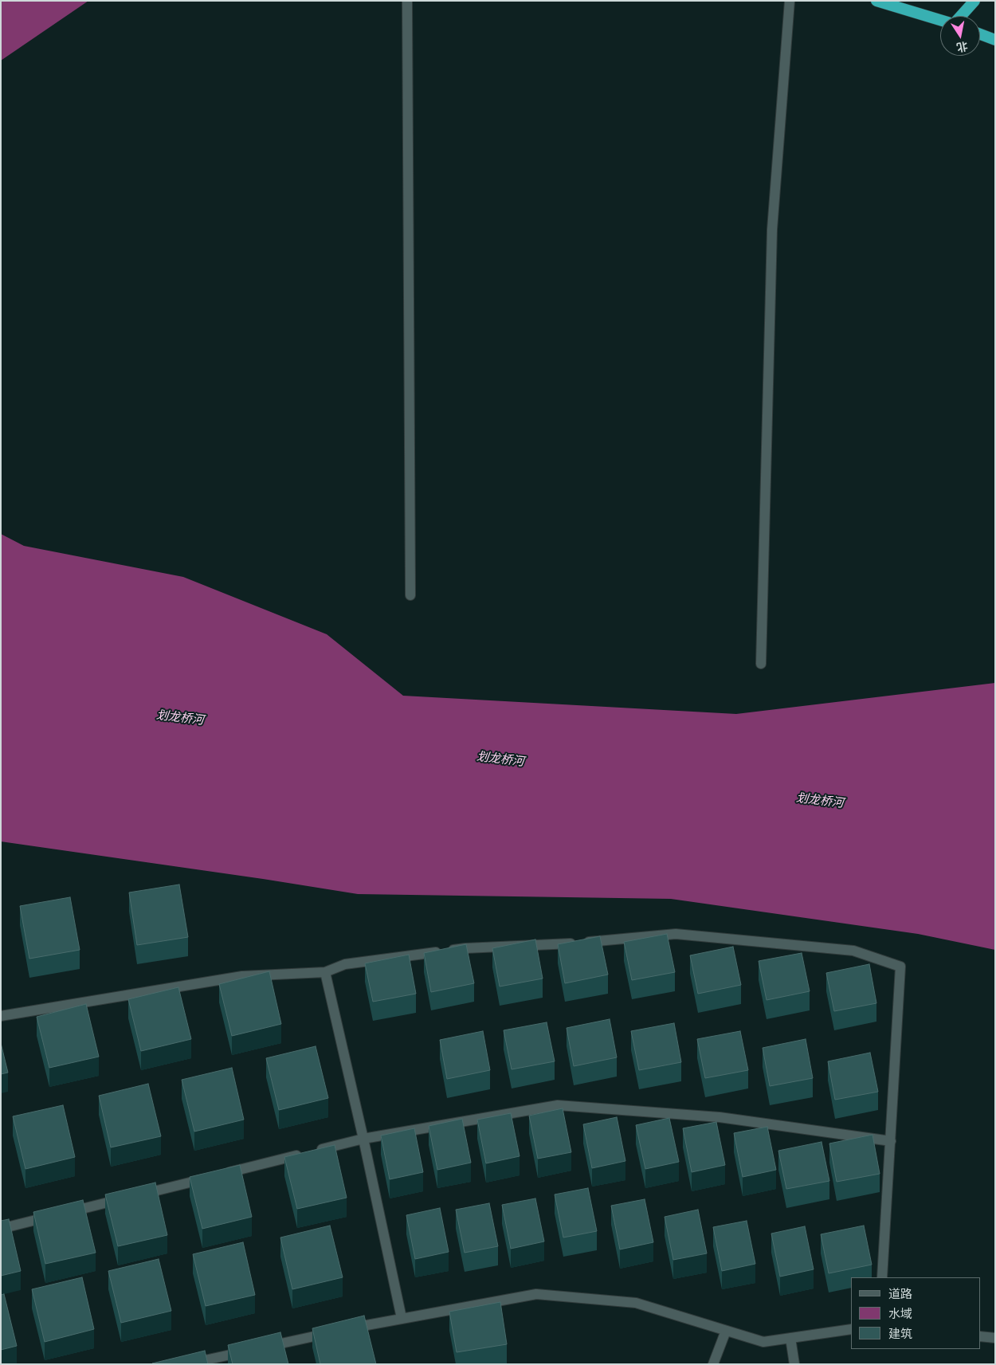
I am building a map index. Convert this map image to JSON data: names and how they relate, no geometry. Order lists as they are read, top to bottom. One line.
{"water":["划龙桥河"],"legend":["道路","水域","建筑"],"north":"bottom"}
